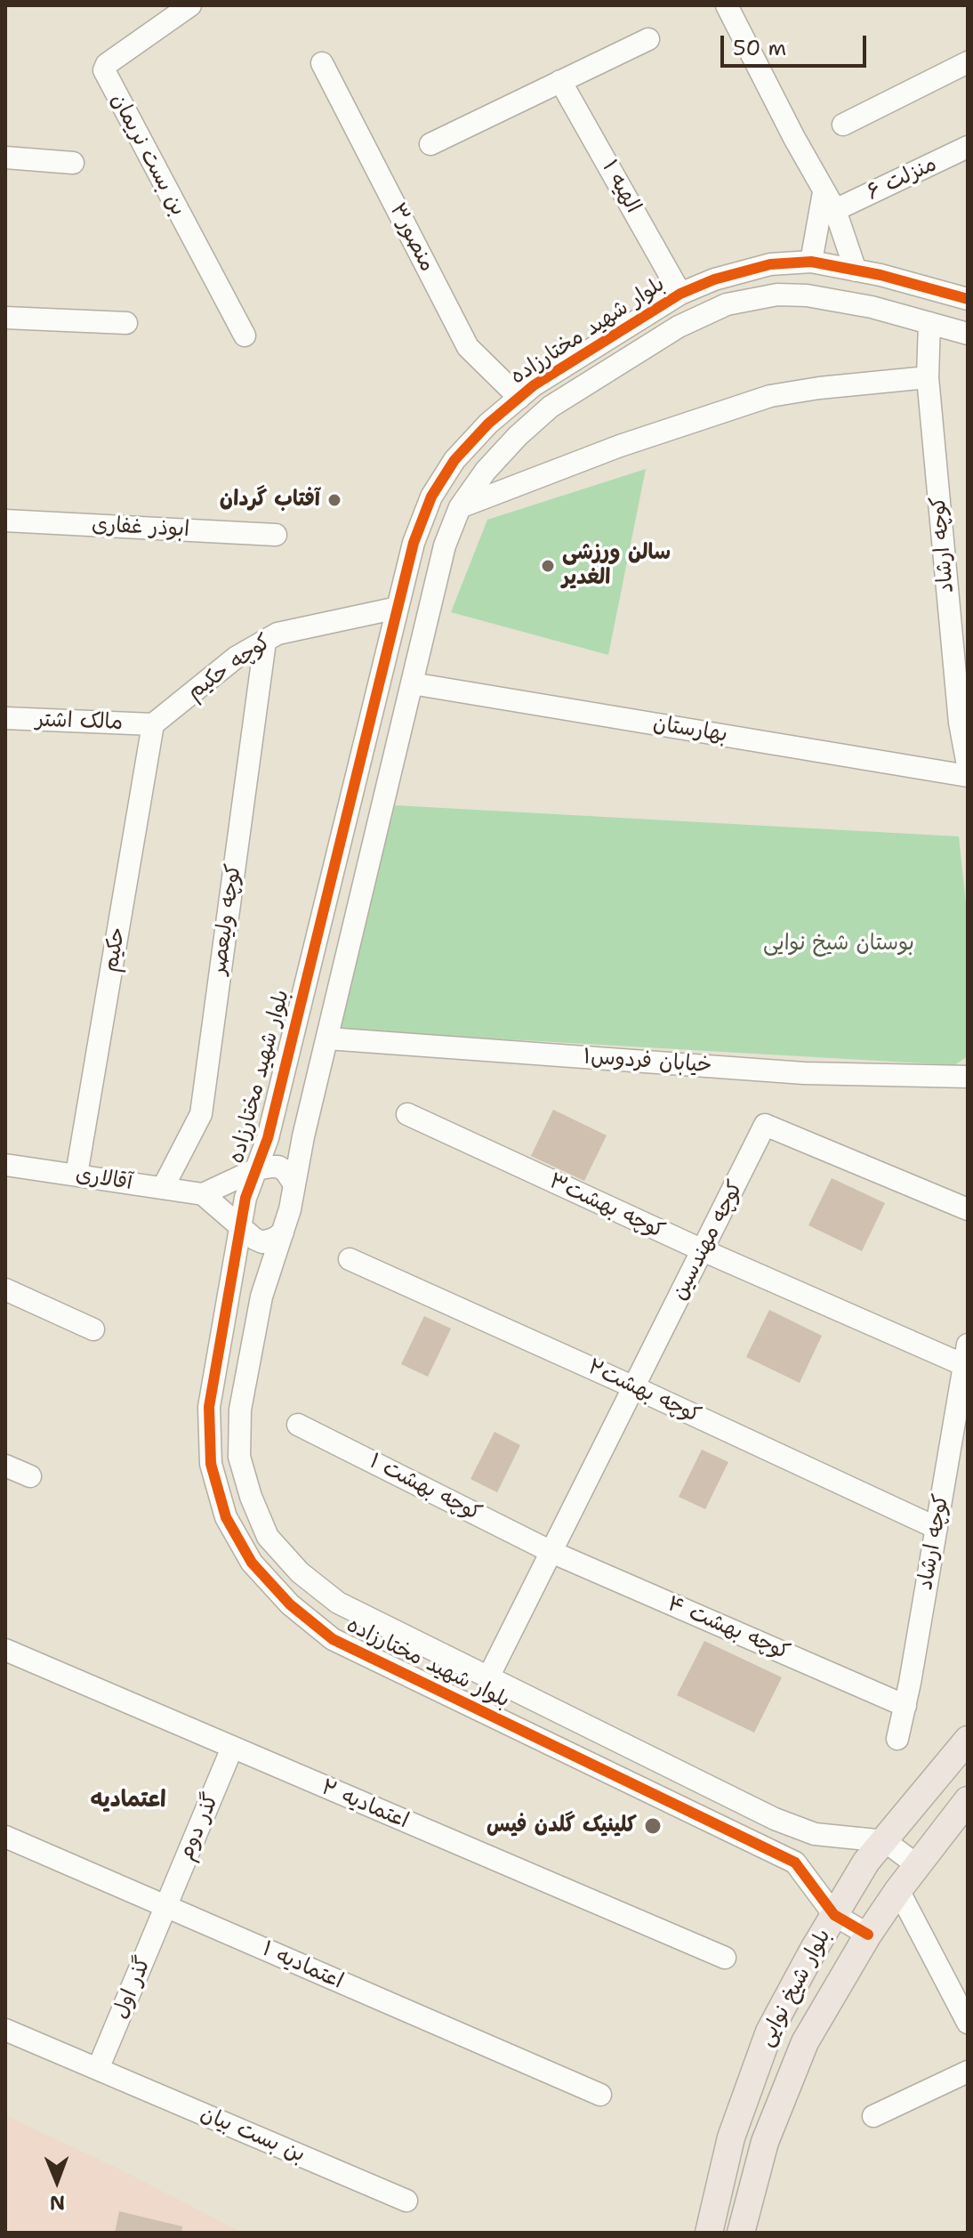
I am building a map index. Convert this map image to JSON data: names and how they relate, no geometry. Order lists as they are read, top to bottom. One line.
{"streets":{"main road":["بلوار شیخ نوایی"],"street":["بن بست نریمان","منزلت ۶","الهیه ۱","منصور۳","بلوار شهید مختارزاده","ابوذر غفاری","کوچه ارشاد","کوچه حکیم","مالک اشتر","بهارستان","کوچه ولیعصر","حکیم","خیابان فردوس۱","آقالاری","کوچه بهشت۳","کوچه مهندسین","کوچه بهشت۲","کوچه بهشت ۱","کوچه بهشت ۴","اعتمادیه ۲","گذر دوم","اعتمادیه ۱","گذر اول","بن بست بیان"]},"crossings":[["الهیه ۱","بلوار شهید مختارزاده"],["منصور۳","بلوار شهید مختارزاده"],["بلوار شهید مختارزاده","کوچه ارشاد"],["بلوار شهید مختارزاده","کوچه حکیم"],["بلوار شهید مختارزاده","بهارستان"],["بلوار شهید مختارزاده","خیابان فردوس۱"],["بلوار شهید مختارزاده","کوچه مهندسین"],["بلوار شهید مختارزاده","بلوار شیخ نوایی"],["کوچه ارشاد","کوچه بهشت۳"],["کوچه ارشاد","کوچه بهشت۲"],["کوچه ارشاد","کوچه بهشت ۴"],["کوچه حکیم","مالک اشتر"],["کوچه حکیم","کوچه ولیعصر"],["کوچه حکیم","حکیم"],["مالک اشتر","حکیم"],["کوچه ولیعصر","آقالاری"],["حکیم","آقالاری"],["کوچه بهشت۳","کوچه مهندسین"],["کوچه مهندسین","کوچه بهشت۲"],["کوچه مهندسین","کوچه بهشت ۱"],["کوچه مهندسین","کوچه بهشت ۴"],["کوچه بهشت ۱","کوچه بهشت ۴"],["اعتمادیه ۲","گذر دوم"],["گذر دوم","اعتمادیه ۱"],["گذر دوم","گذر اول"],["اعتمادیه ۱","گذر اول"],["گذر اول","بن بست بیان"]],"districts":["اعتمادیه"],"parks":["بوستان شیخ نوایی"],"places":["آفتاب گردان","سالن ورزشی الغدیر","کلینیک گلدن فیس"],"scale_bar":"50 m","north":"bottom"}
